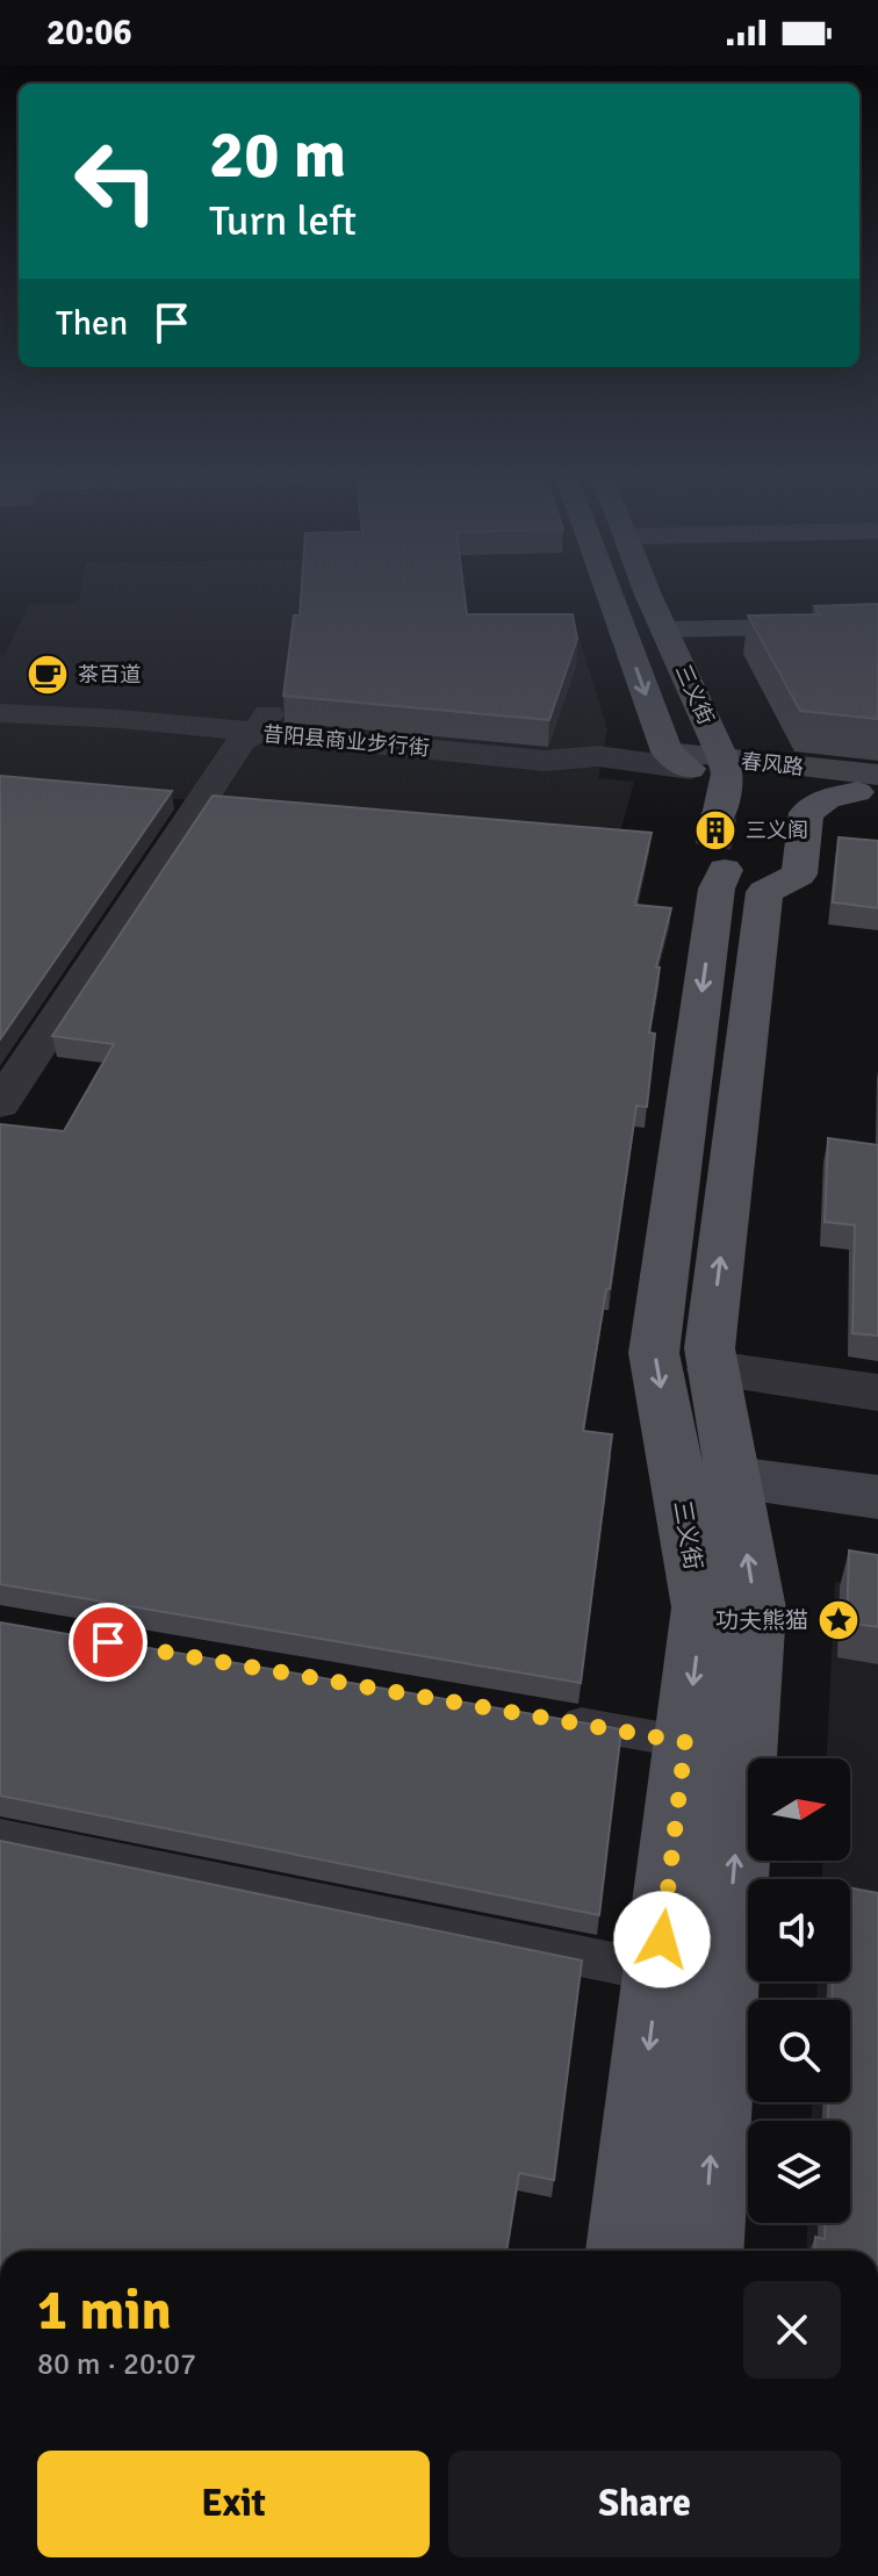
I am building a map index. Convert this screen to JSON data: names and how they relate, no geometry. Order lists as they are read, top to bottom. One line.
{"streets":{"main road":["三义街","春风路"],"street":["昔阳县商业步行街"]},"crossings":[["三义街","昔阳县商业步行街"],["三义街","春风路"],["昔阳县商业步行街","春风路"]],"places":{"cafe":["茶百道"],"building":["三义阁"],"place":["功夫熊猫"]},"north":"right","page":{"status":"20:06","turn":["20 m","Turn left"],"then":"Then","heading":["1 min","80 m · 20:07"],"buttons":["Exit","Share"]}}
